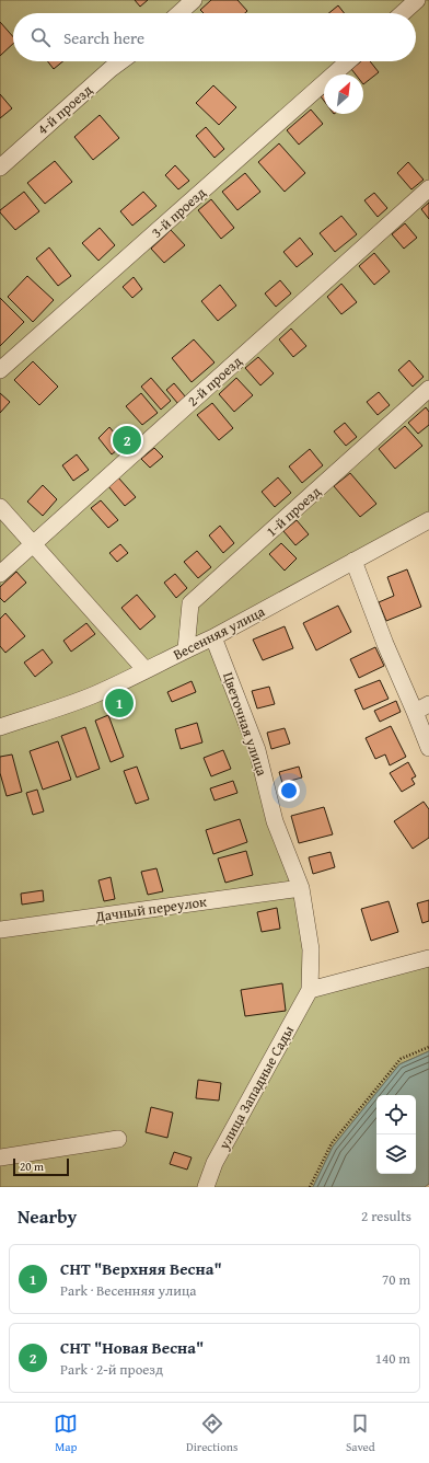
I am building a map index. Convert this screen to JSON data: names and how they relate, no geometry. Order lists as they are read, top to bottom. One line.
{"streets":{"street":["4-й проезд","3-й проезд","2-й проезд","1-й проезд","Весенняя улица","Цветочная улица","Дачный переулок","улица Западные Сады"]},"crossings":[["1-й проезд","Весенняя улица"],["Весенняя улица","Цветочная улица"],["Цветочная улица","Дачный переулок"],["Цветочная улица","улица Западные Сады"]],"scale_bar":"20 m","north":"top right","page":{"search":"Search here","pins":["2","1"],"scale":"20 m","heading":["Nearby","2 results"],"list":[{"mark":"1","name":"СНТ \"Верхняя Весна\"","note":"Park · Весенняя улица","value":"70 m"},{"mark":"2","name":"СНТ \"Новая Весна\"","note":"Park · 2-й проезд","value":"140 m"}],"nav":["Map","Directions","Saved"]}}
